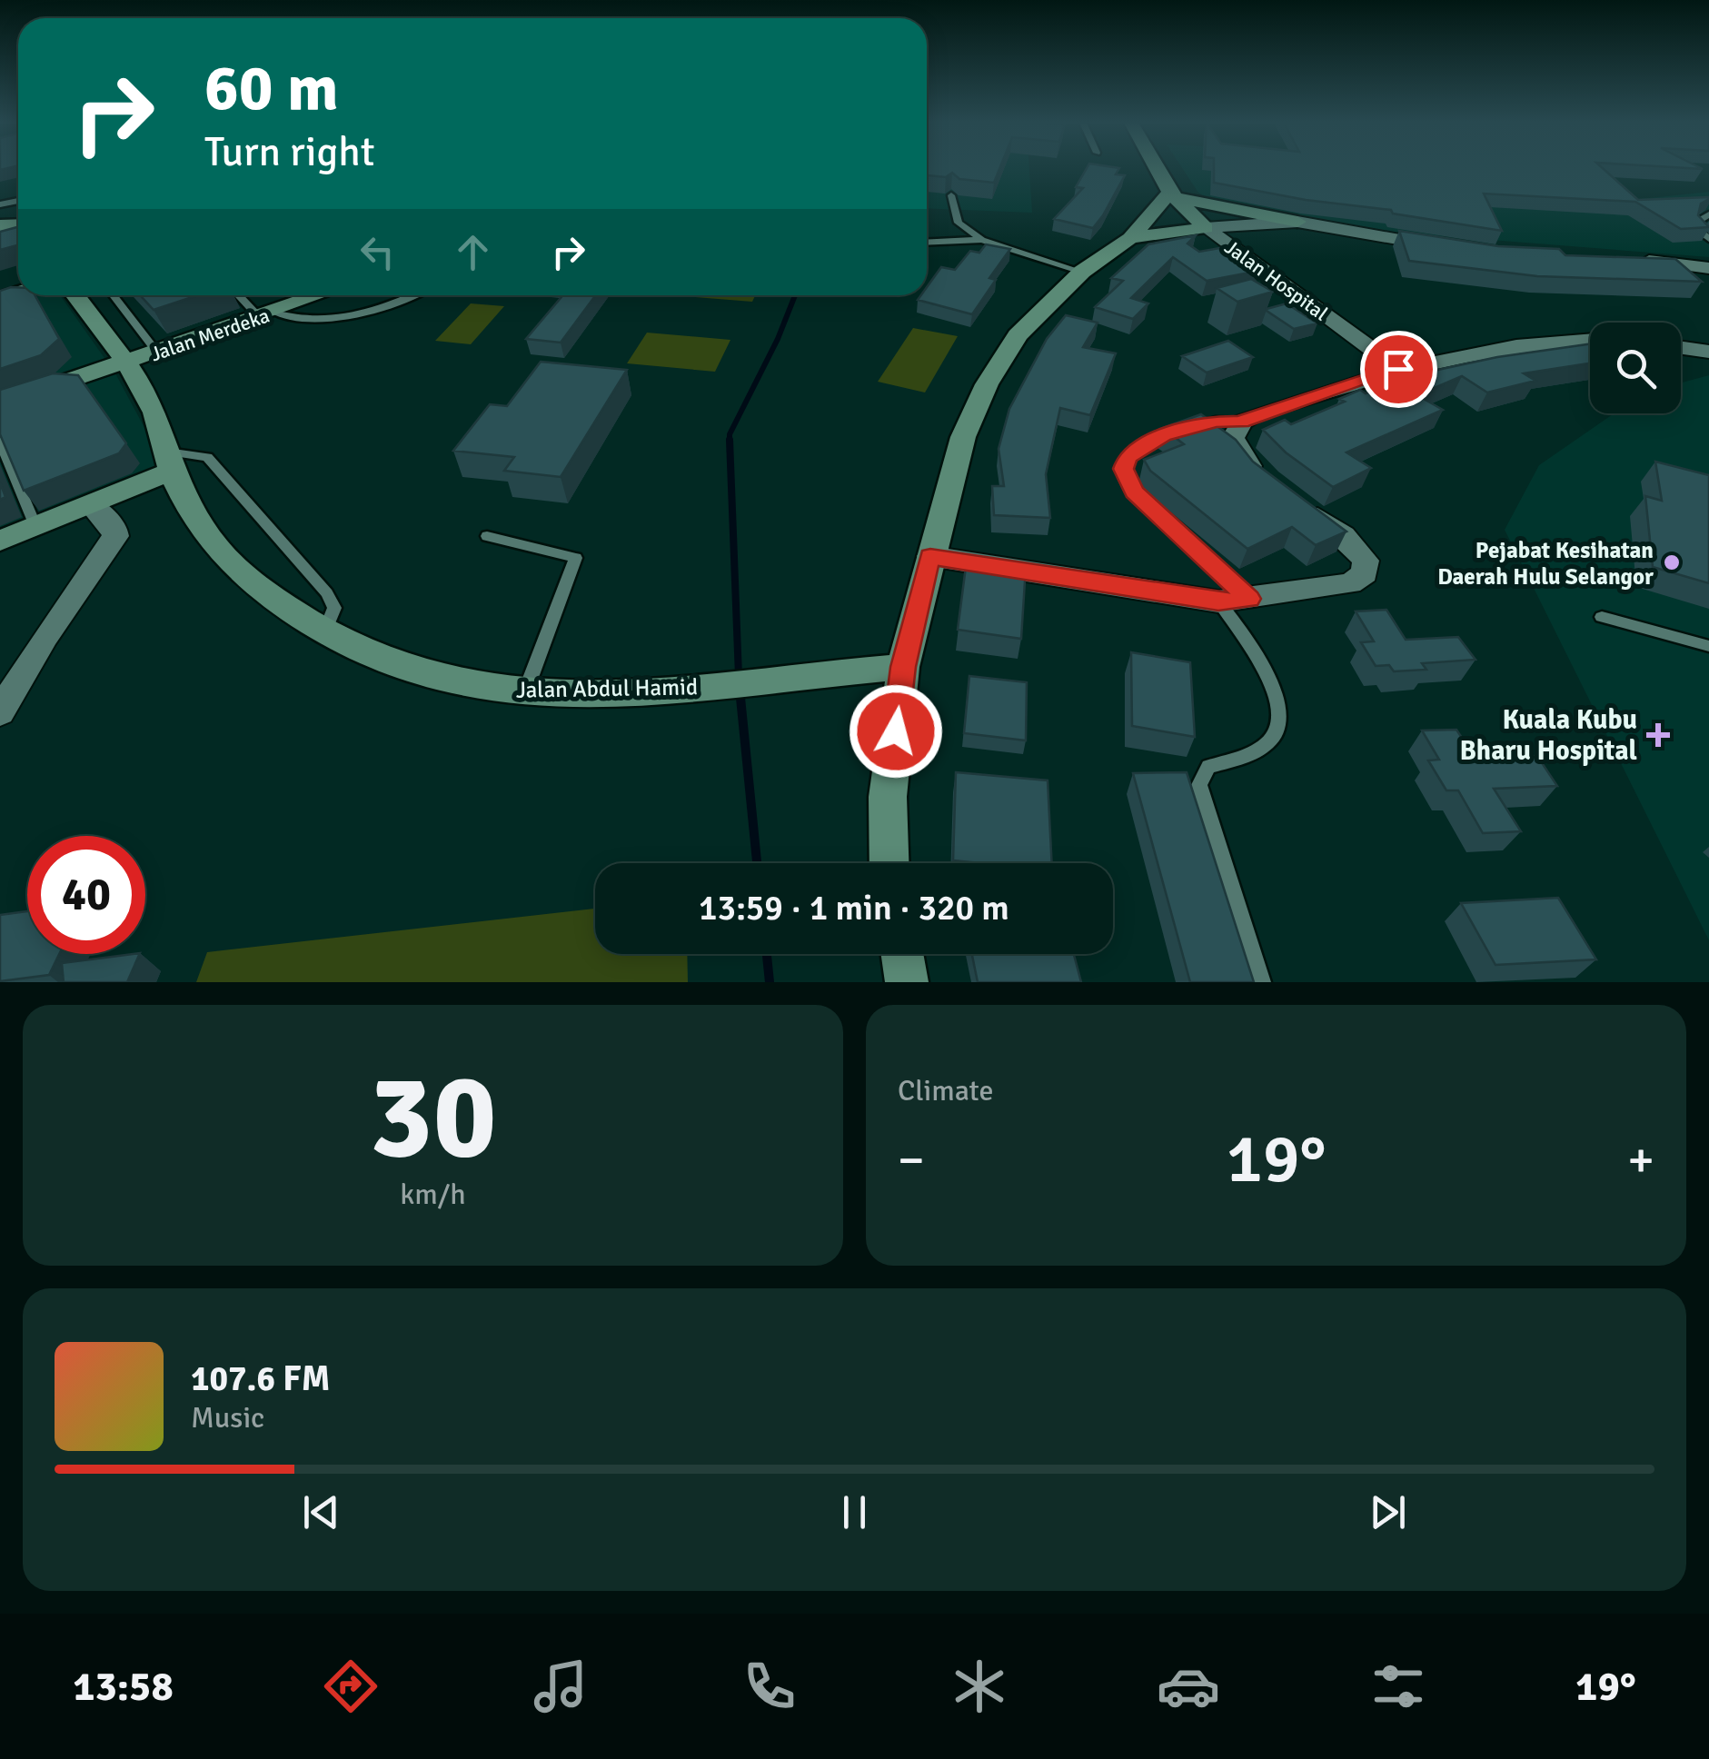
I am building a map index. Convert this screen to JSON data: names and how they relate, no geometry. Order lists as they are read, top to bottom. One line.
{"streets":{"street":["Jalan Hospital","Jalan Merdeka","Jalan Abdul Hamid"]},"crossings":[["Jalan Merdeka","Jalan Abdul Hamid"]],"places":{"other":["Pejabat Kesihatan Daerah Hulu Selangor"],"health":["Kuala Kubu Bharu Hospital"]},"page":{"turn":["60 m","Turn right"],"limit":"40","trip":"13:59 · 1 min · 320 m","tile":[["30","km/h"],"Climate"],"heat":["−","19°","+"],"song":["107.6 FM","Music"],"tabs":["13:58","19°"]}}
